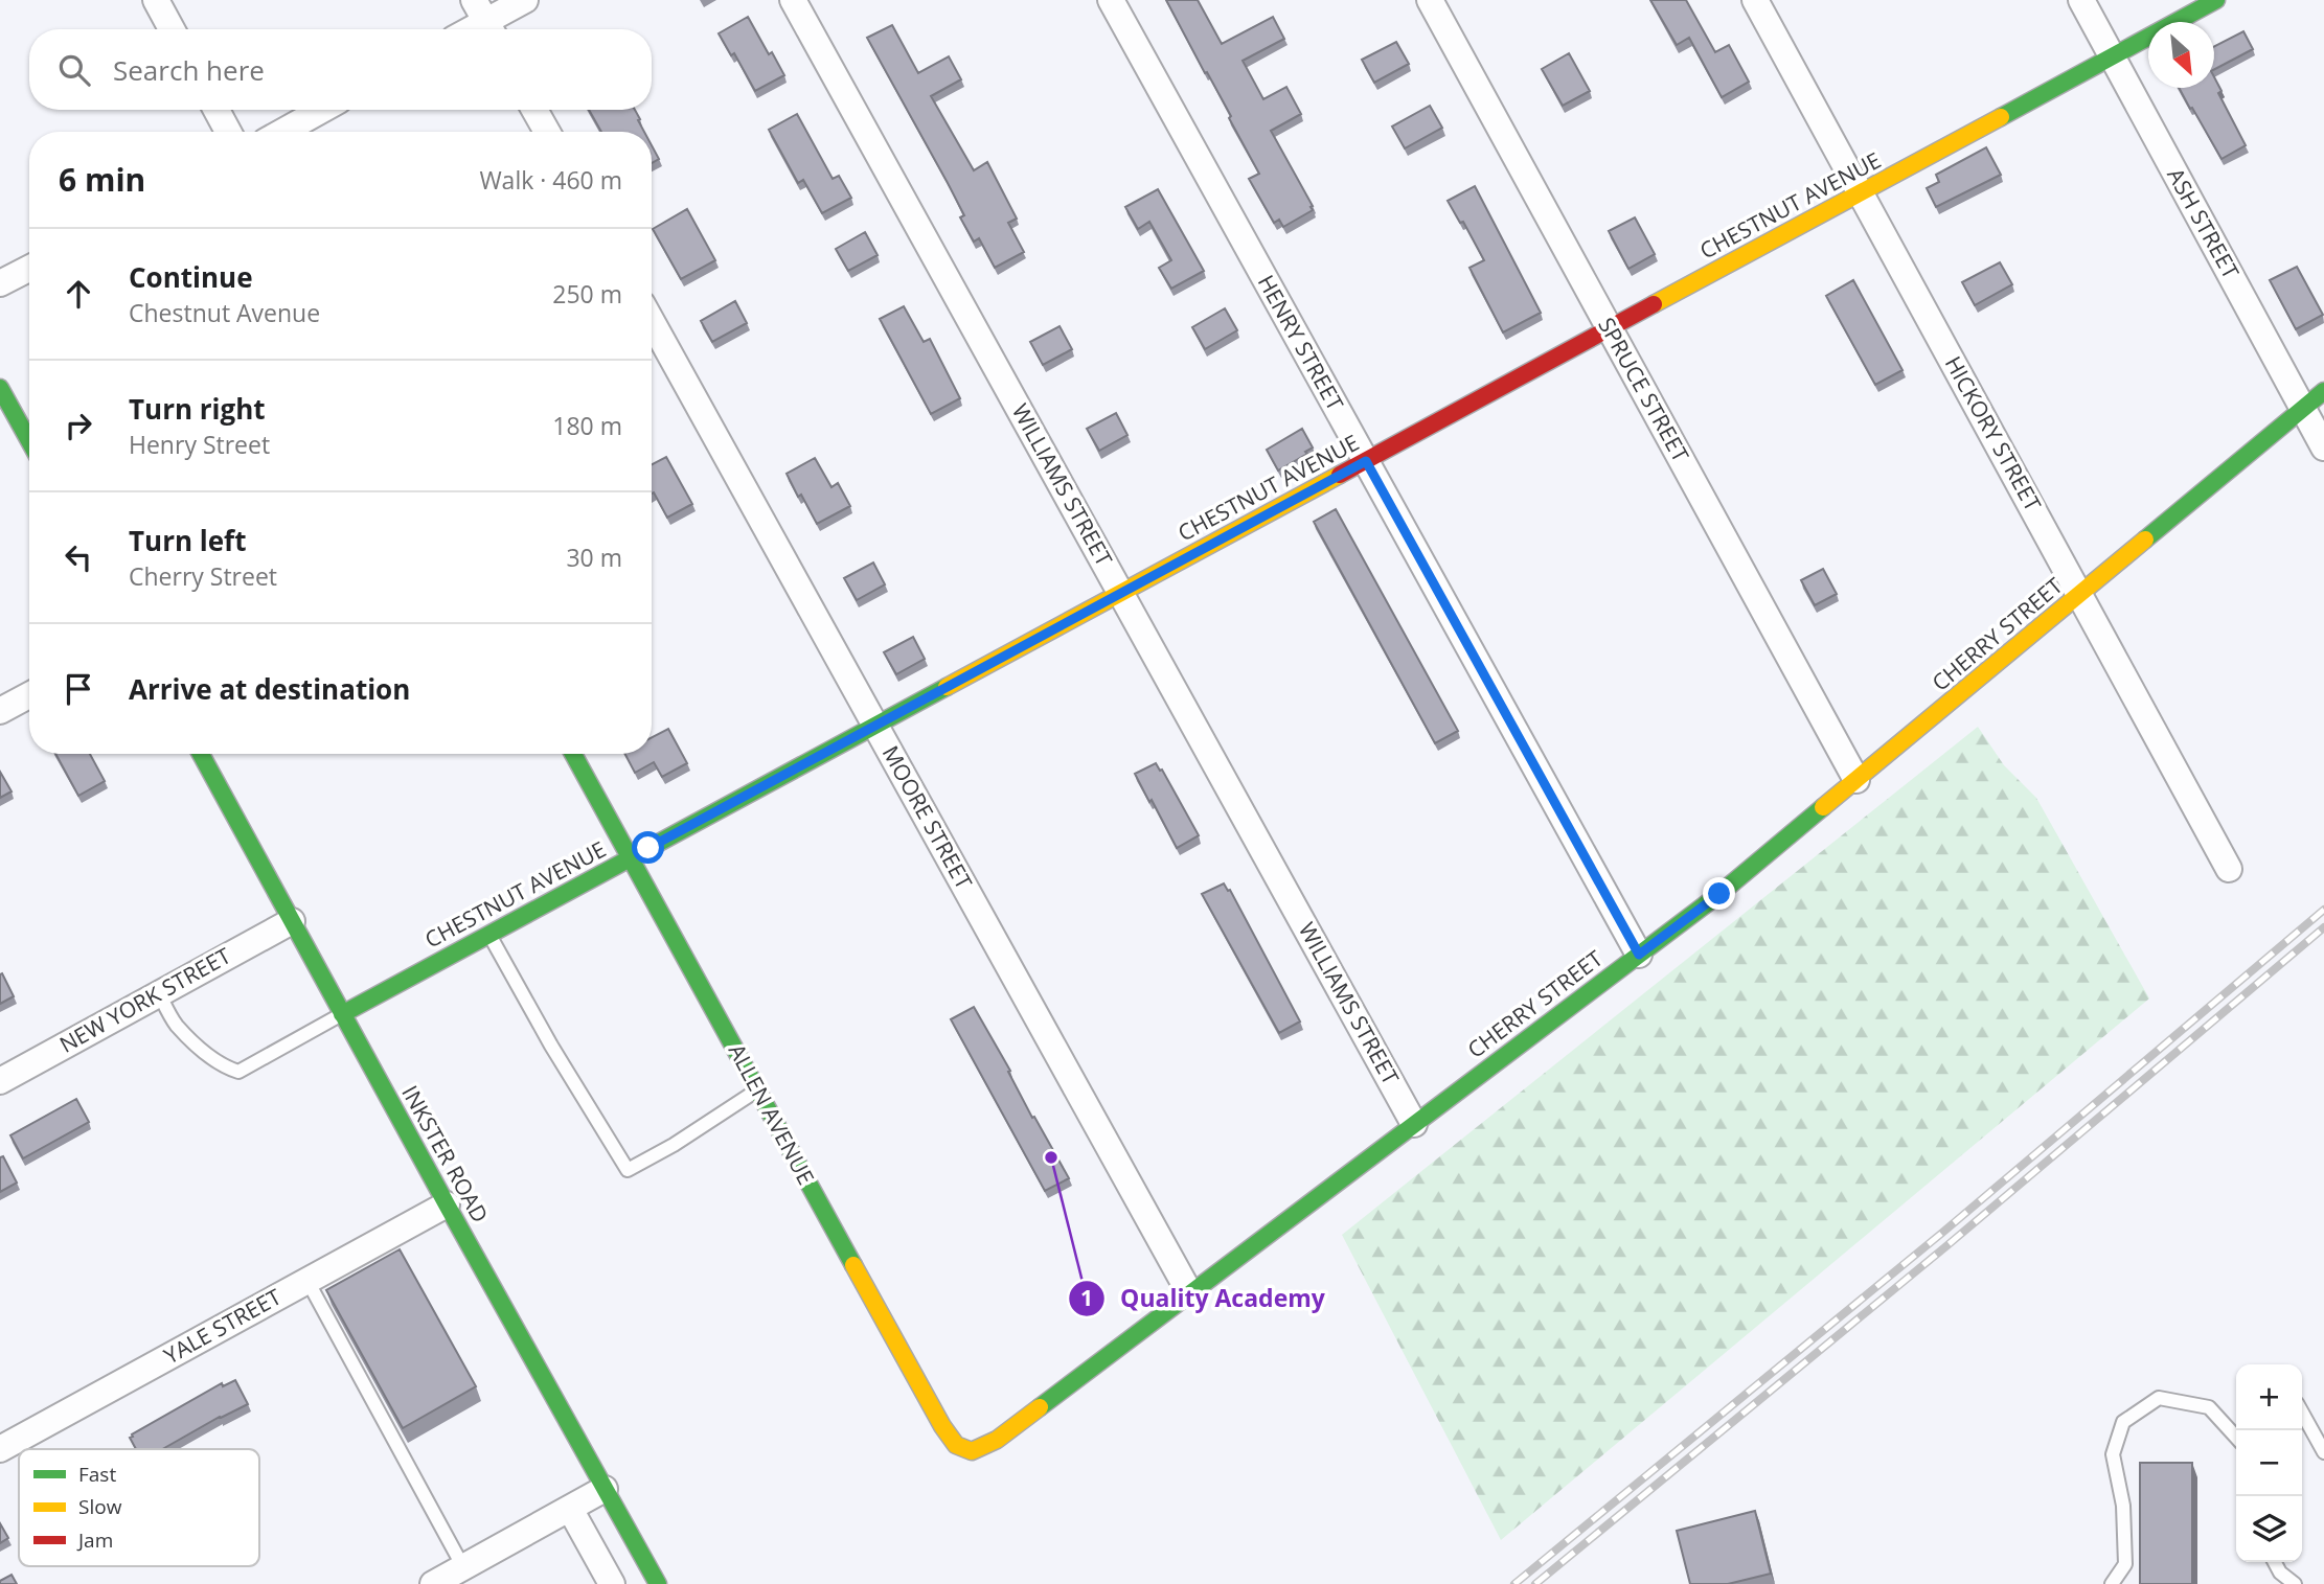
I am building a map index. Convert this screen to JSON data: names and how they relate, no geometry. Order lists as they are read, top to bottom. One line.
{"streets":{"street":["CHESTNUT AVENUE","ASH STREET","HENRY STREET","SPRUCE STREET","HICKORY STREET","WILLIAMS STREET","CHERRY STREET","MOORE STREET","NEW YORK STREET","ALLEN AVENUE","INKSTER ROAD","YALE STREET"]},"crossings":[["CHESTNUT AVENUE","ASH STREET"],["CHESTNUT AVENUE","HENRY STREET"],["CHESTNUT AVENUE","SPRUCE STREET"],["CHESTNUT AVENUE","HICKORY STREET"],["CHESTNUT AVENUE","WILLIAMS STREET"],["CHESTNUT AVENUE","MOORE STREET"],["CHESTNUT AVENUE","ALLEN AVENUE"],["CHESTNUT AVENUE","INKSTER ROAD"],["ASH STREET","CHERRY STREET"],["HENRY STREET","CHERRY STREET"],["SPRUCE STREET","CHERRY STREET"],["HICKORY STREET","CHERRY STREET"],["WILLIAMS STREET","CHERRY STREET"],["CHERRY STREET","MOORE STREET"],["CHERRY STREET","ALLEN AVENUE"],["NEW YORK STREET","INKSTER ROAD"],["INKSTER ROAD","YALE STREET"]],"places":["Quality Academy"],"legend":["Fast","Slow","Jam"],"north":"bottom right","page":{"search":"Search here","heading":["6 min","Walk · 460 m"],"list":[["Continue","Chestnut Avenue","250 m"],["Turn right","Henry Street","180 m"],["Turn left","Cherry Street","30 m"],"Arrive at destination"],"map_buttons":["+","−"]}}
